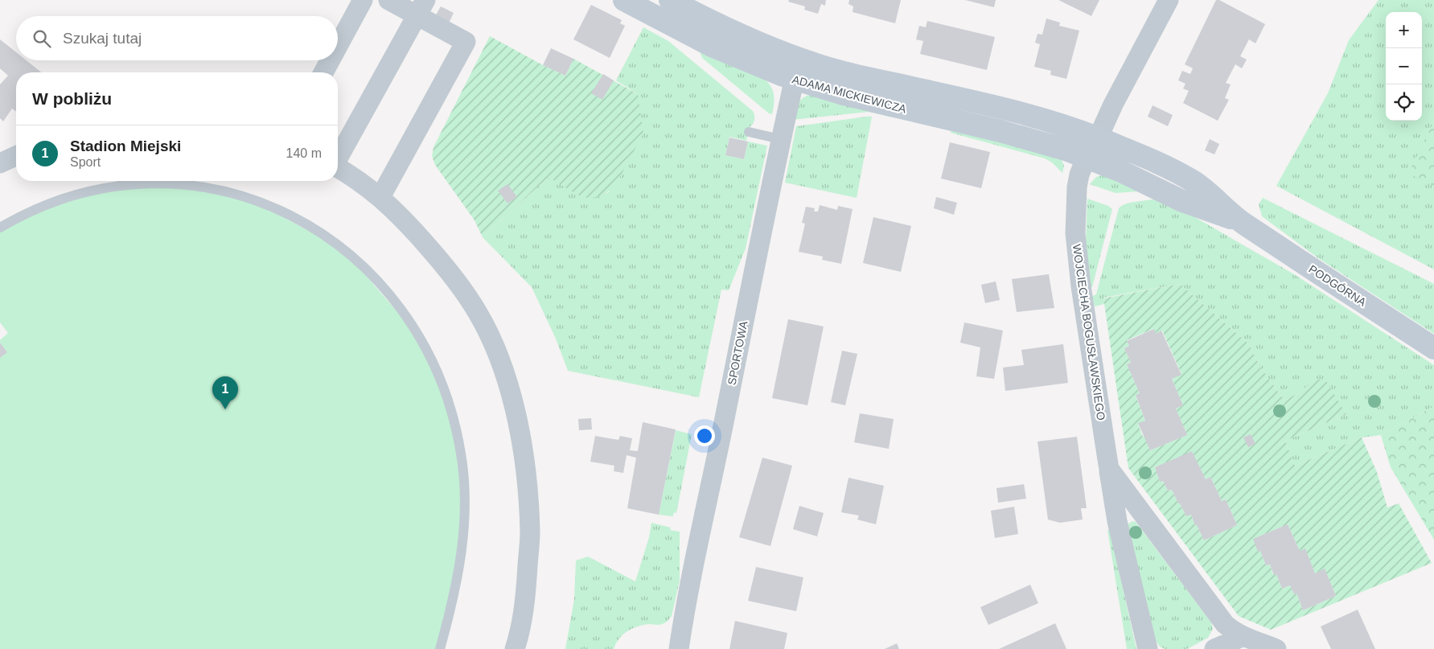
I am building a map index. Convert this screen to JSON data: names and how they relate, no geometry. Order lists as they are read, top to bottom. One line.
{"streets":{"street":["ADAMA MICKIEWICZA","PODGÓRNA","WOJCIECHA BOGUSŁAWSKIEGO","SPORTOWA"]},"crossings":[["ADAMA MICKIEWICZA","PODGÓRNA"],["ADAMA MICKIEWICZA","WOJCIECHA BOGUSŁAWSKIEGO"],["ADAMA MICKIEWICZA","SPORTOWA"],["PODGÓRNA","WOJCIECHA BOGUSŁAWSKIEGO"]],"page":{"map_buttons":["+","−"],"search":"Szukaj tutaj","heading":"W pobliżu","list":[{"mark":"1","name":"Stadion Miejski","note":"Sport","value":"140 m"}],"pins":"1"}}
